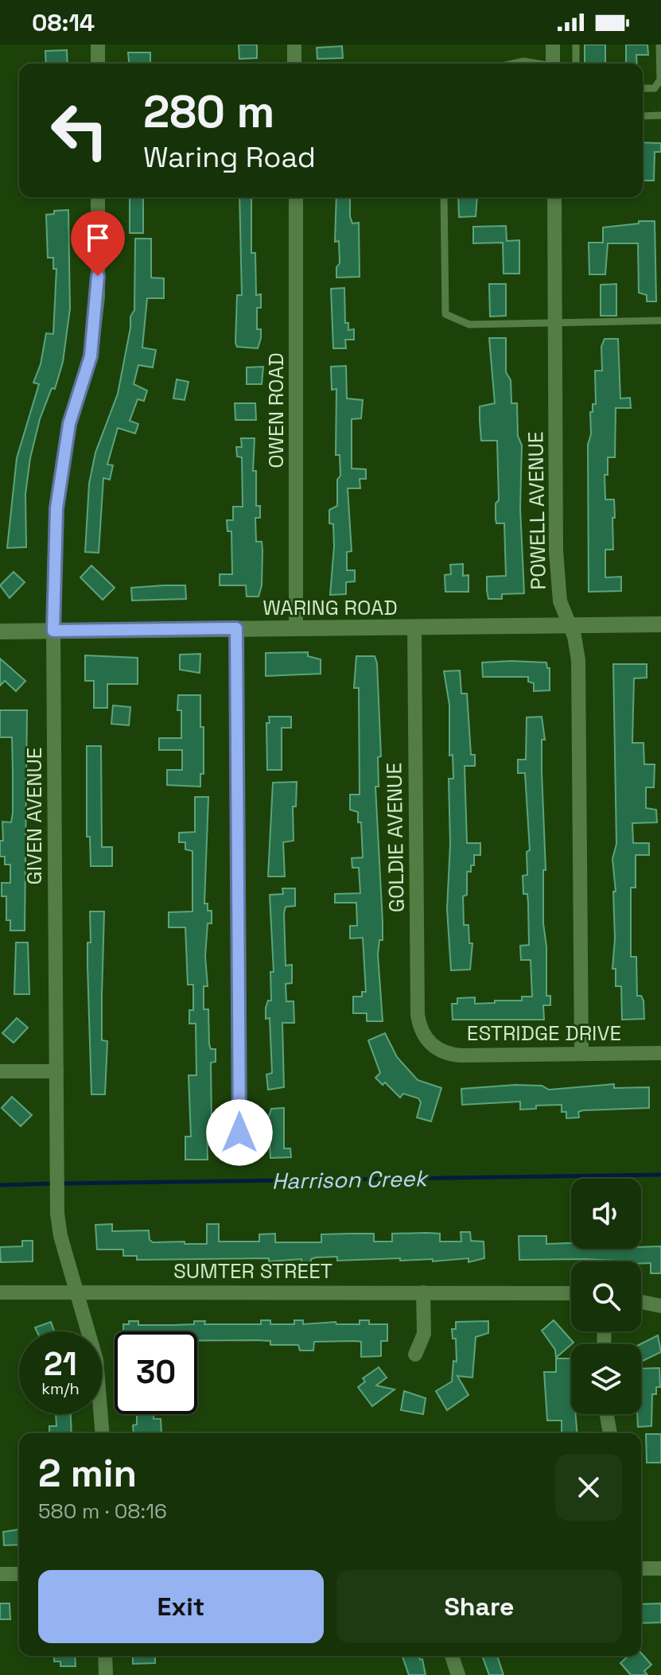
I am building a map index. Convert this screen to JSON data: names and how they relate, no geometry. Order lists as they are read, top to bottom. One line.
{"streets":{"street":["OWEN ROAD","POWELL AVENUE","WARING ROAD","GIVEN AVENUE","GOLDIE AVENUE","ESTRIDGE DRIVE","SUMTER STREET"]},"crossings":[["OWEN ROAD","WARING ROAD"],["POWELL AVENUE","WARING ROAD"],["POWELL AVENUE","ESTRIDGE DRIVE"],["WARING ROAD","GIVEN AVENUE"],["WARING ROAD","GOLDIE AVENUE"],["GIVEN AVENUE","SUMTER STREET"],["GOLDIE AVENUE","ESTRIDGE DRIVE"]],"water":["Harrison Creek"],"page":{"status":"08:14","turn":["280 m","Waring Road"],"speed":"21 km/h","limit":"30","heading":["2 min","580 m · 08:16"],"buttons":["Exit","Share"]}}
